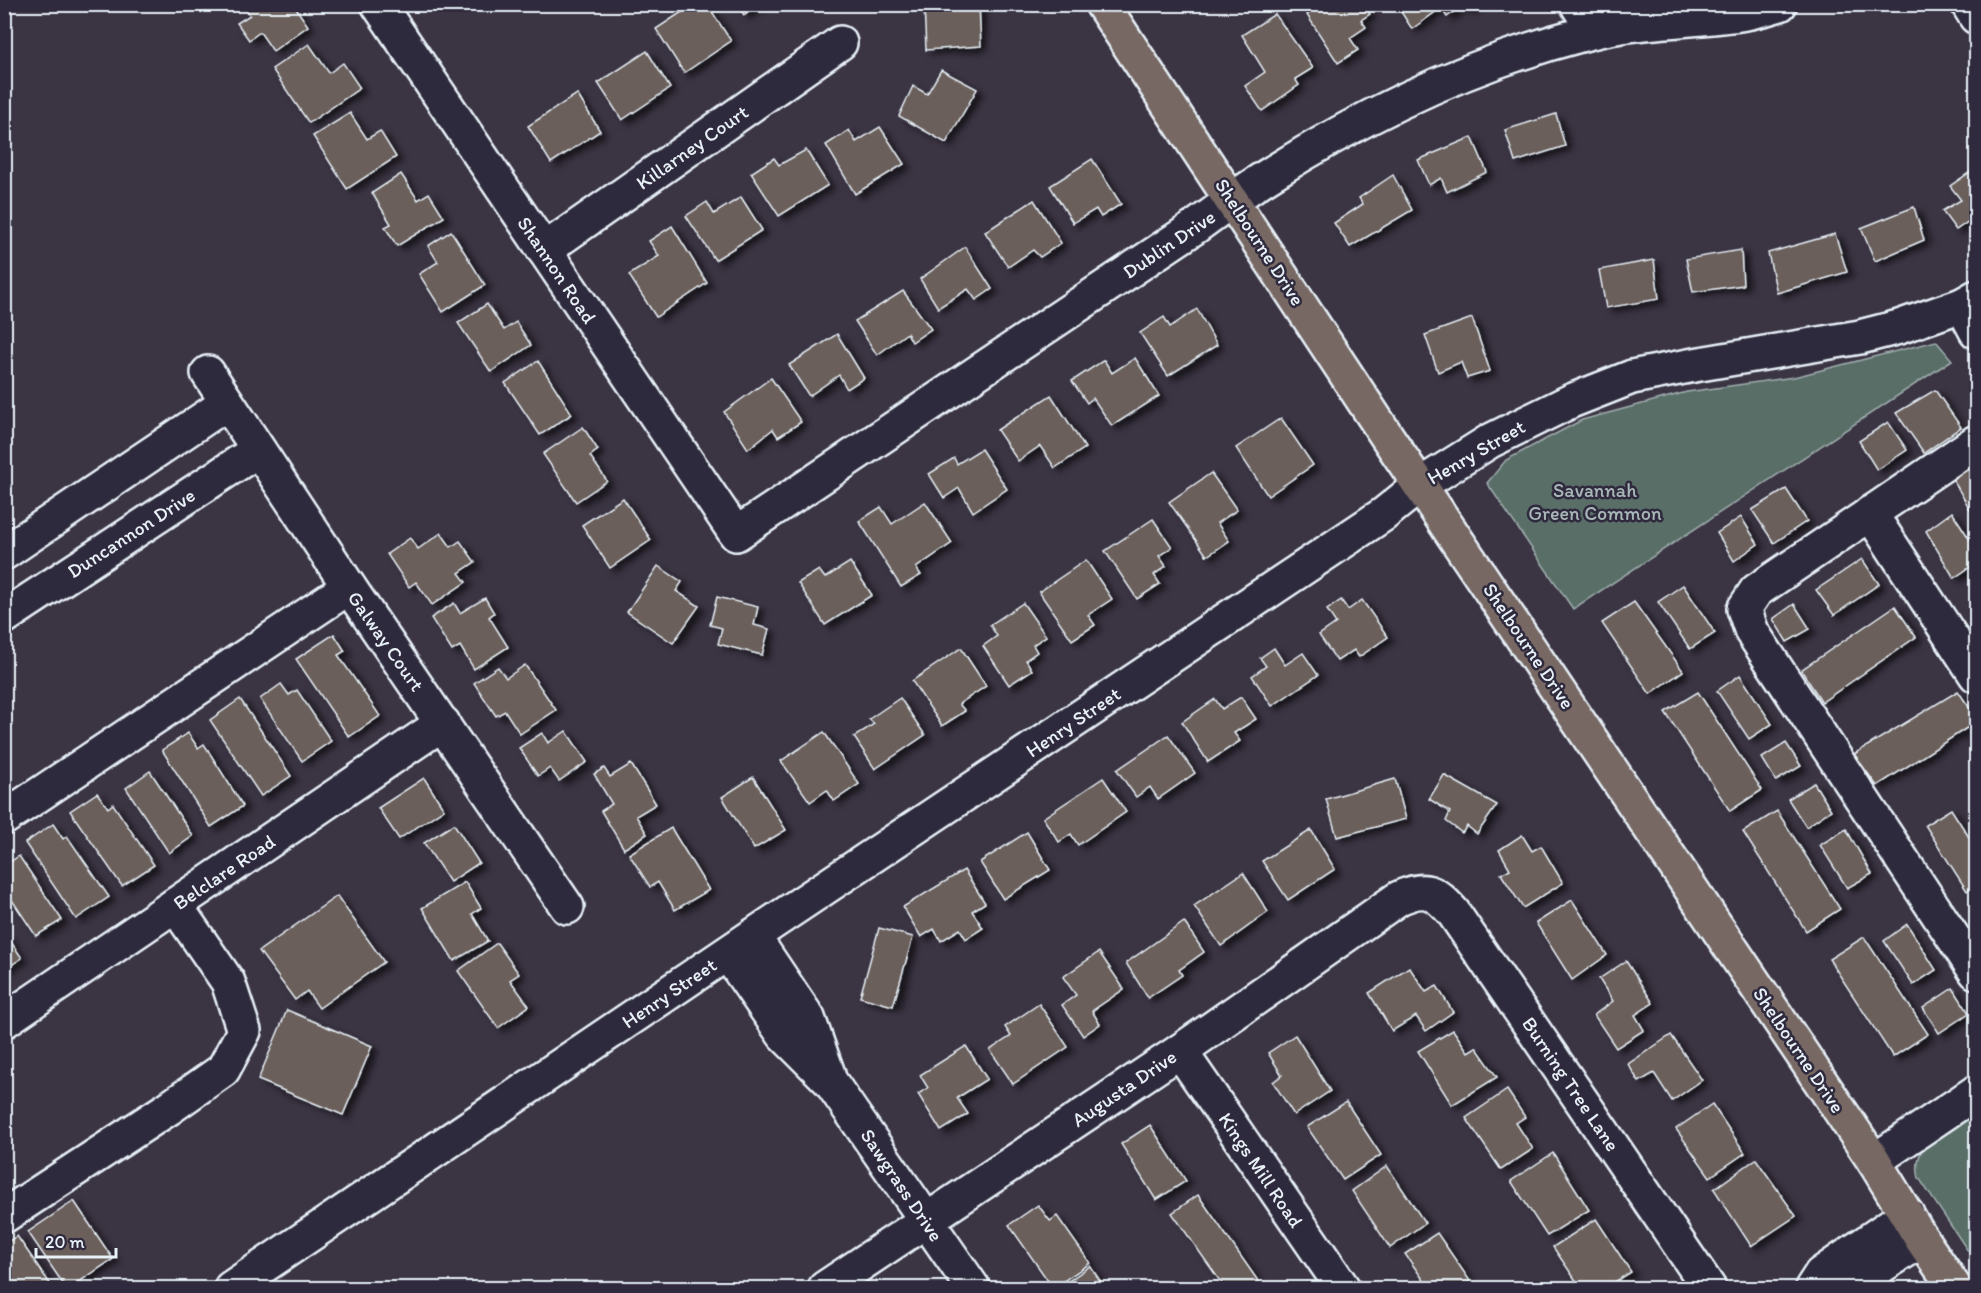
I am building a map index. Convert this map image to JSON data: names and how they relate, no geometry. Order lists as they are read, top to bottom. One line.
{"streets":{"main road":["Shelbourne Drive"],"street":["Killarney Court","Dublin Drive","Shannon Road","Henry Street","Duncannon Drive","Galway Court","Belclare Road","Burning Tree Lane","Augusta Drive","Kings Mill Road","Sawgrass Drive"]},"crossings":[["Killarney Court","Shannon Road"],["Shelbourne Drive","Dublin Drive"],["Shelbourne Drive","Henry Street"],["Dublin Drive","Shannon Road"],["Henry Street","Sawgrass Drive"],["Duncannon Drive","Galway Court"],["Galway Court","Belclare Road"],["Burning Tree Lane","Augusta Drive"],["Augusta Drive","Kings Mill Road"],["Augusta Drive","Sawgrass Drive"]],"parks":["Savannah Green Common"],"scale_bar":"20 m"}
